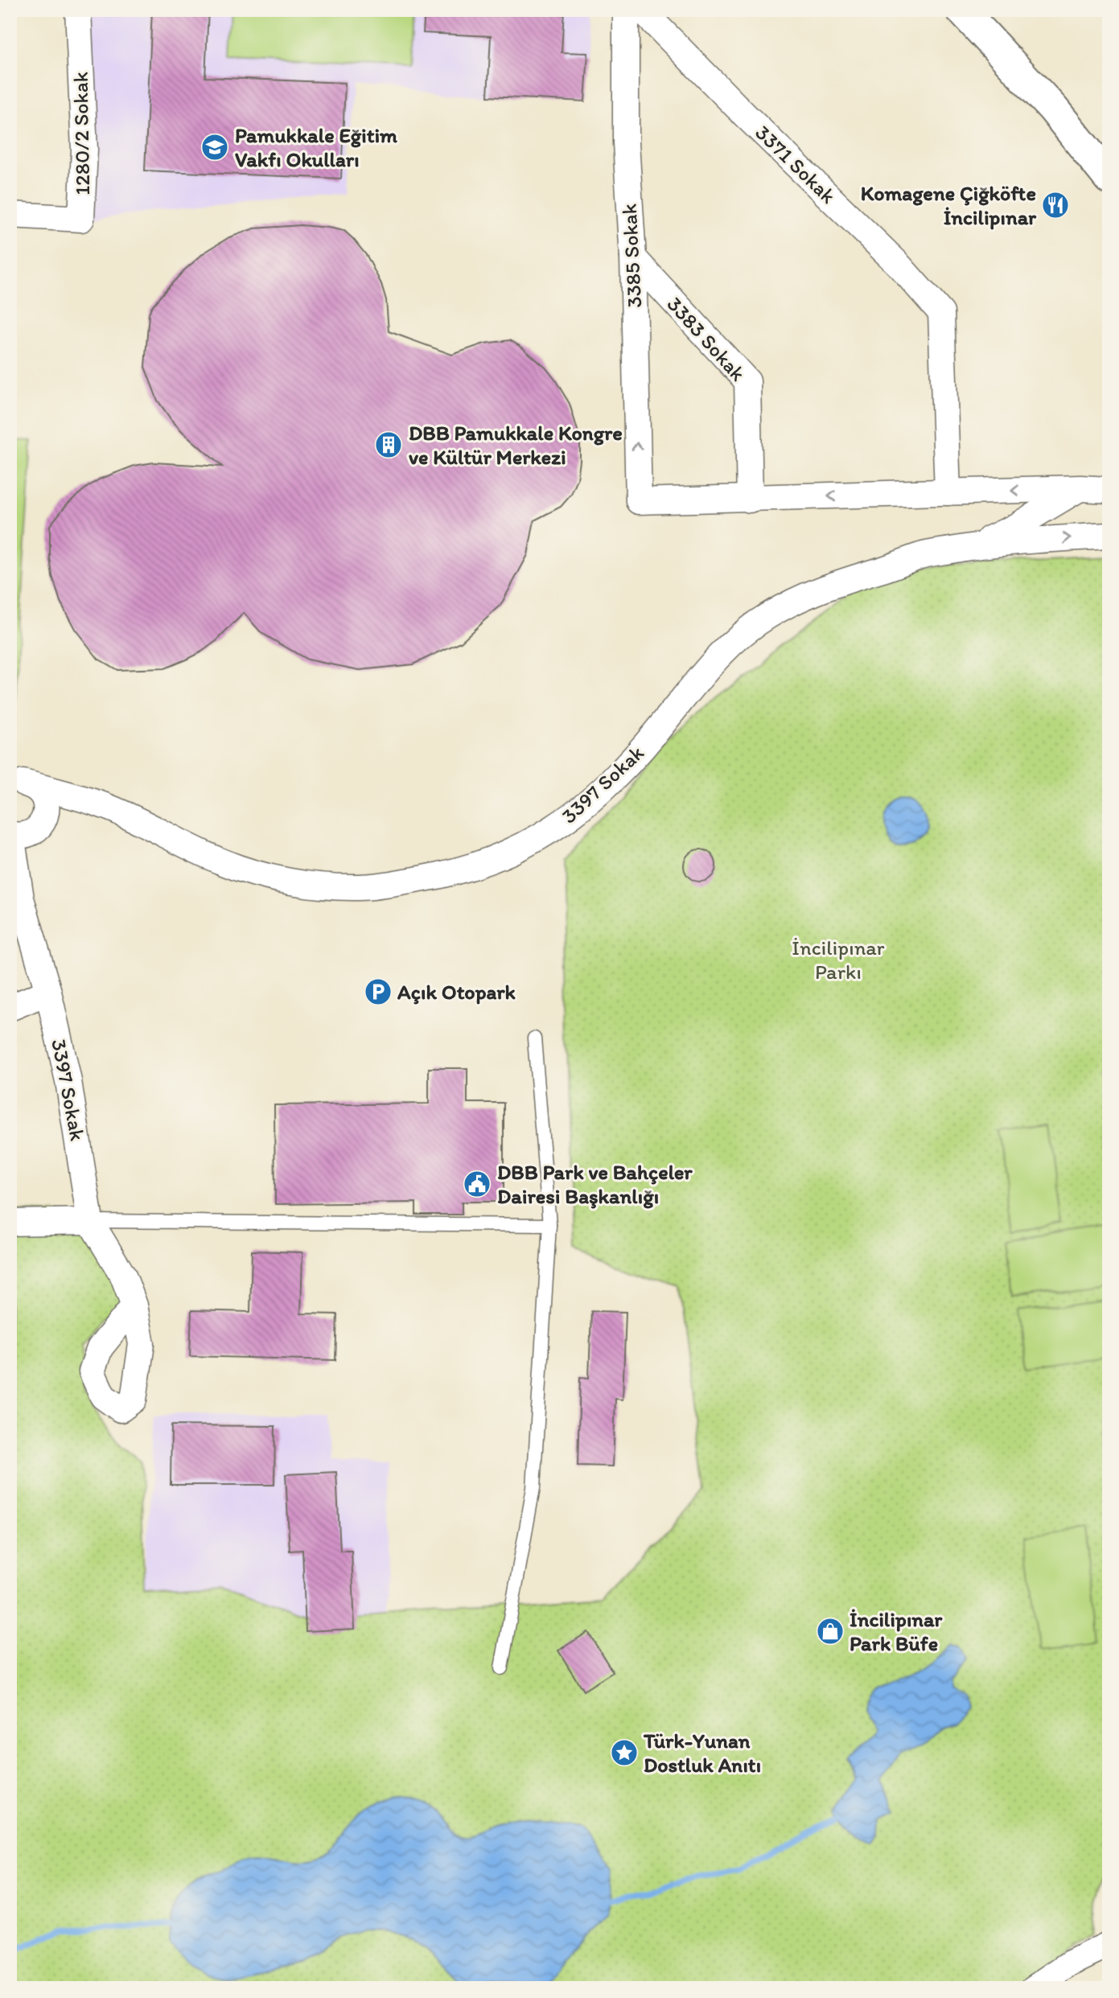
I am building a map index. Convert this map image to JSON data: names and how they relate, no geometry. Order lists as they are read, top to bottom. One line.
{"streets":{"street":["1280/2 Sokak","3371 Sokak","3385 Sokak","3383 Sokak","3397 Sokak"]},"crossings":[["3385 Sokak","3383 Sokak"]],"parks":["İncilipınar Parkı"],"places":{"school or university":["Pamukkale Eğitim Vakfı Okulları"],"restaurant":["Komagene Çiğköfte İncilipınar"],"building":["DBB Pamukkale Kongre ve Kültür Merkezi"],"parking":["Açık Otopark"],"public building":["DBB Park ve Bahçeler Dairesi Başkanlığı"],"shop":["İncilipınar Park Büfe"],"place":["Türk-Yunan Dostluk Anıtı"]}}
